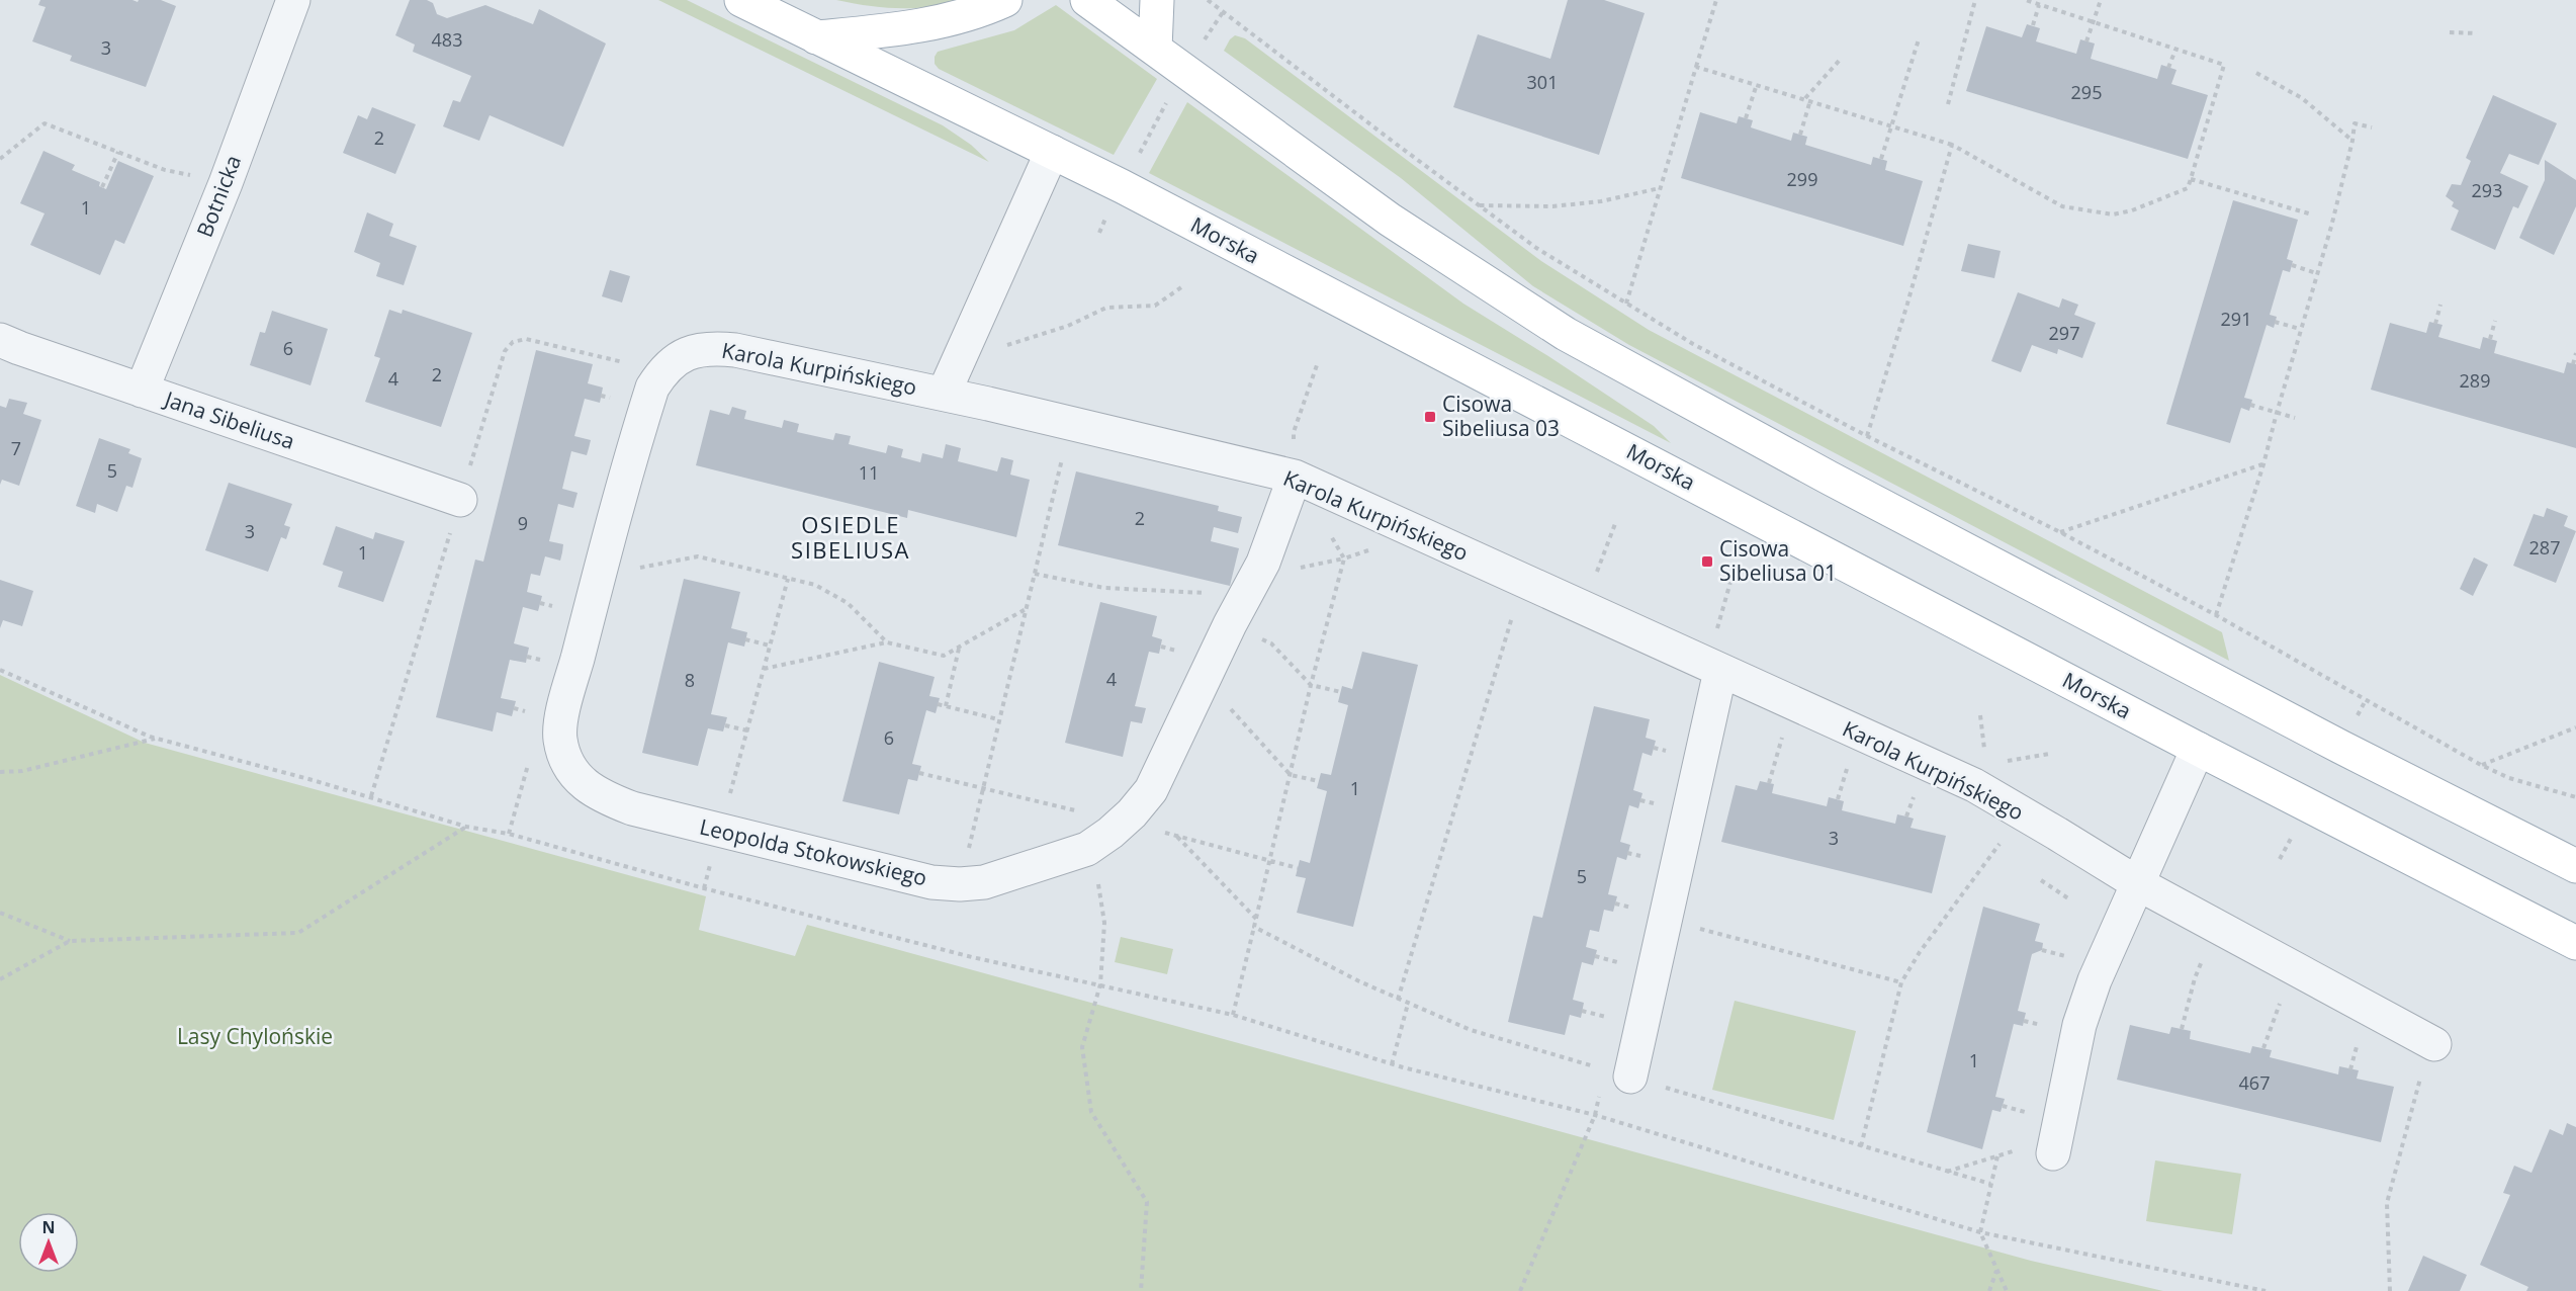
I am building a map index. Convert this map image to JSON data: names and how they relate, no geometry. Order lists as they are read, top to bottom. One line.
{"streets":{"main road":["Morska"],"street":["Botnicka","Karola Kurpińskiego","Jana Sibeliusa","Leopolda Stokowskiego"]},"crossings":[["Botnicka","Jana Sibeliusa"],["Morska","Karola Kurpińskiego"],["Karola Kurpińskiego","Leopolda Stokowskiego"]],"districts":["OSIEDLE SIBELIUSA"],"parks":["Lasy Chylońskie"],"places":{"transit":["Cisowa Sibeliusa 03","Cisowa Sibeliusa 01"]},"house_numbers":["483","3","301","295","2","299","293","1","291","297","6","2","4","289","7","5","11","2","9","3","287","1","4","8","6","1","3","5","1","467"],"north":"top"}
